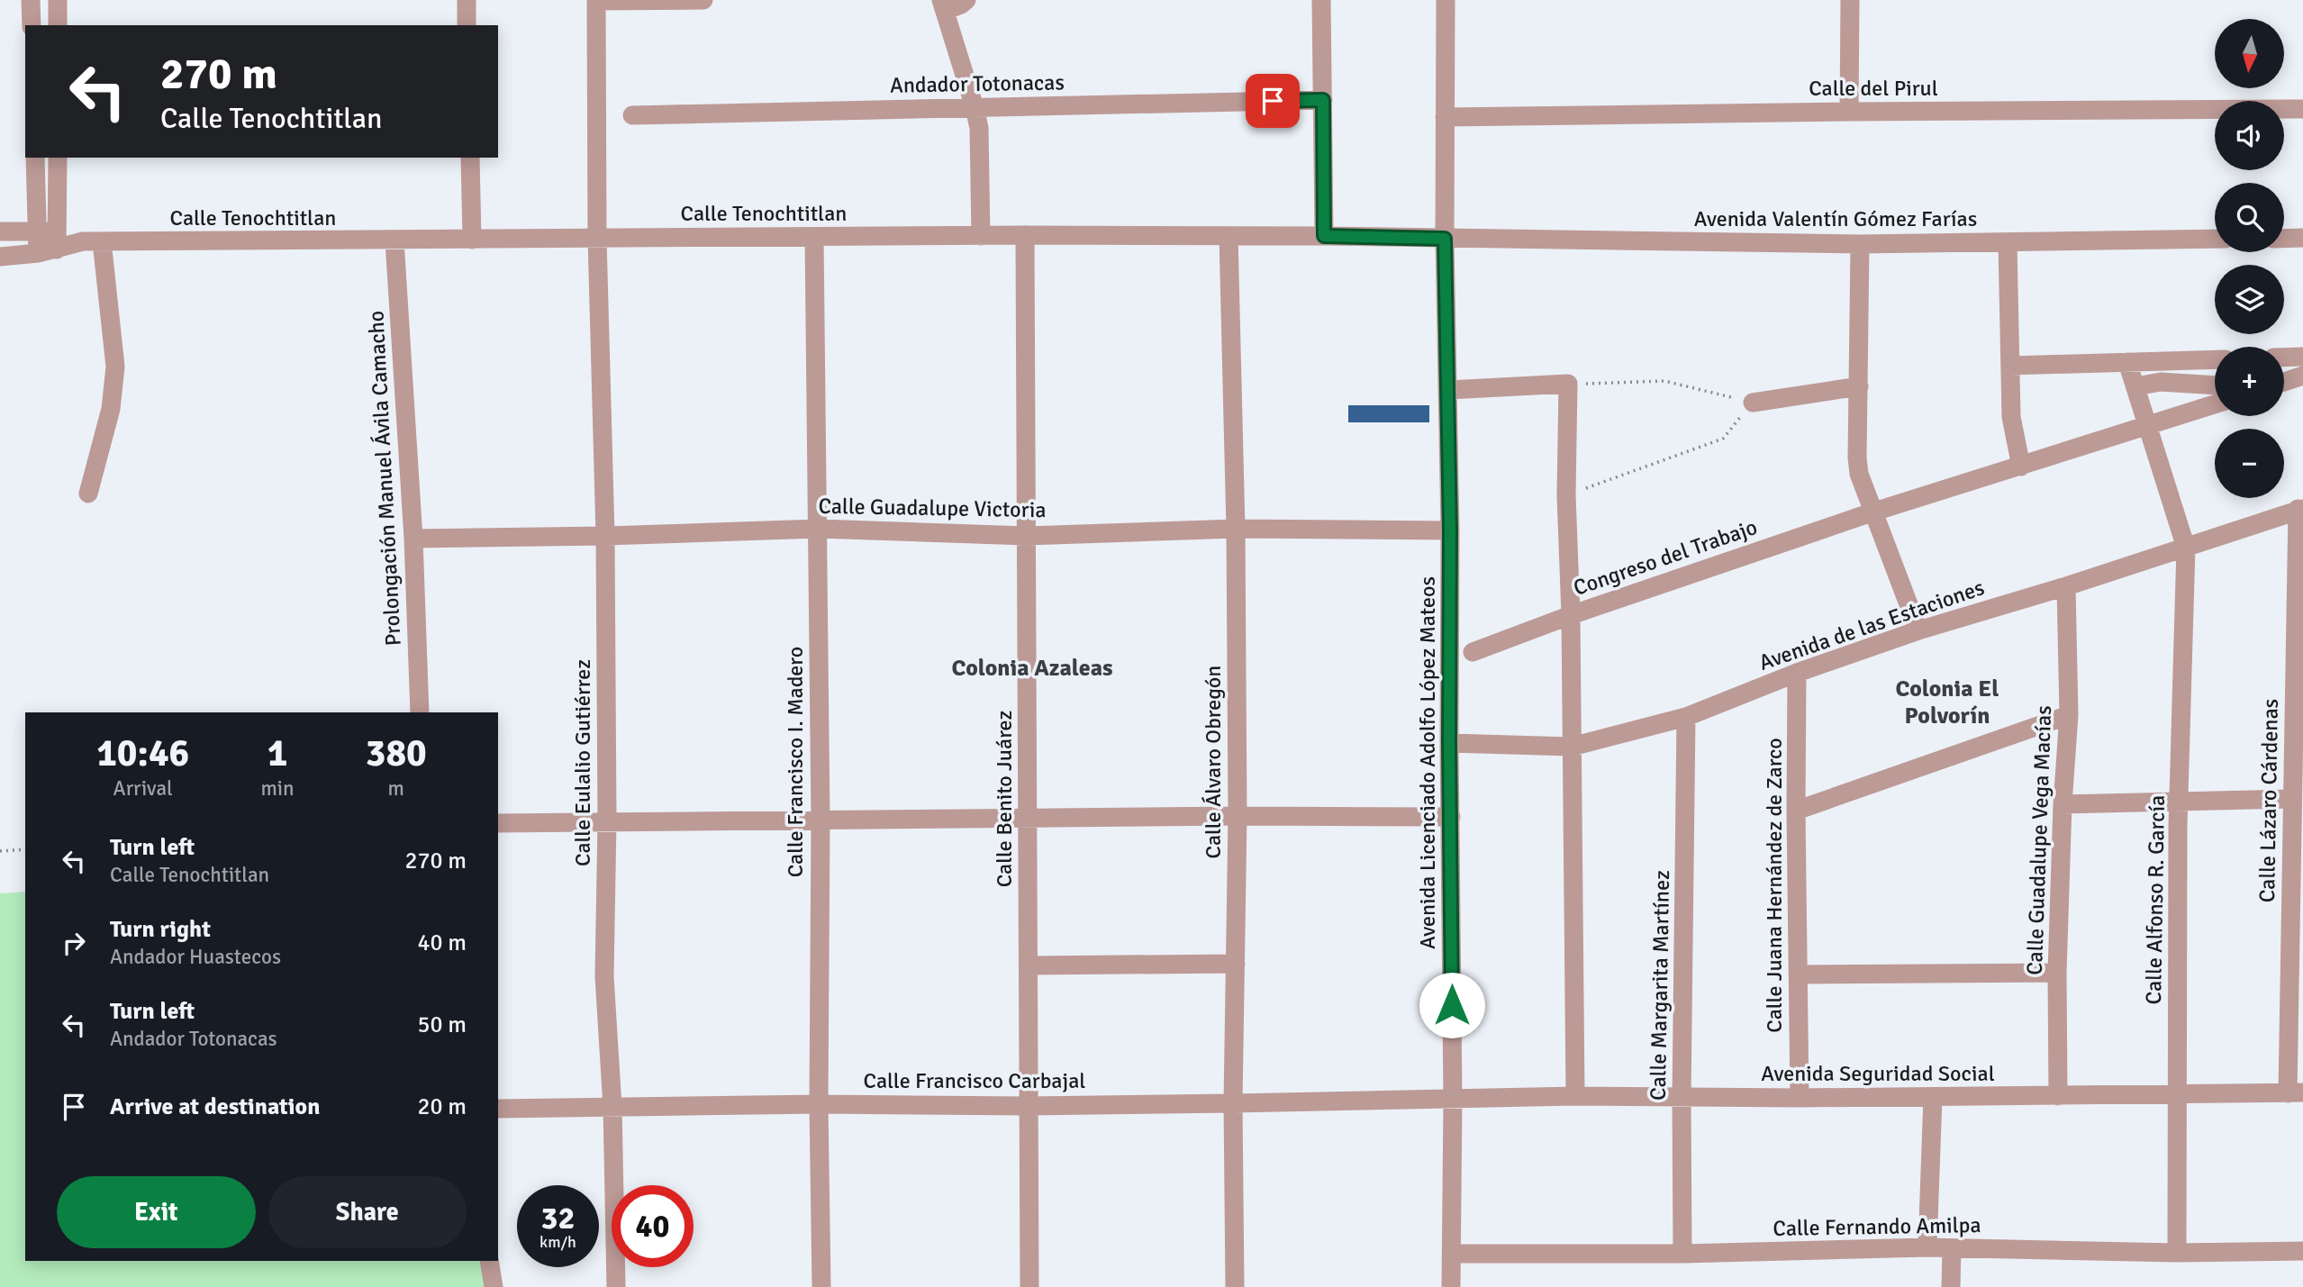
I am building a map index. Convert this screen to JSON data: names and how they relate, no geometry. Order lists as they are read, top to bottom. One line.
{"streets":{"street":["Andador Totonacas","Calle del Pirul","Calle Tenochtitlan","Avenida Valentín Gómez Farías","Prolongación Manuel Ávila Camacho","Calle Guadalupe Victoria","Congreso del Trabajo","Avenida de las Estaciones","Calle Francisco I. Madero","Calle Álvaro Obregón","Calle Eulalio Gutiérrez","Avenida Licenciado Adolfo López Mateos","Calle Benito Juárez","Calle Lázaro Cárdenas","Calle Guadalupe Vega Macías","Calle Juana Hernández de Zarco","Calle Alfonso R. García","Calle Margarita Martínez","Avenida Seguridad Social","Calle Francisco Carbajal","Calle Fernando Amilpa"]},"crossings":[["Calle del Pirul","Avenida Licenciado Adolfo López Mateos"],["Calle Tenochtitlan","Avenida Valentín Gómez Farías"],["Calle Tenochtitlan","Prolongación Manuel Ávila Camacho"],["Calle Tenochtitlan","Calle Francisco I. Madero"],["Calle Tenochtitlan","Calle Álvaro Obregón"],["Calle Tenochtitlan","Calle Eulalio Gutiérrez"],["Calle Tenochtitlan","Avenida Licenciado Adolfo López Mateos"],["Calle Tenochtitlan","Calle Benito Juárez"],["Avenida Valentín Gómez Farías","Avenida Licenciado Adolfo López Mateos"],["Prolongación Manuel Ávila Camacho","Calle Guadalupe Victoria"],["Calle Guadalupe Victoria","Calle Francisco I. Madero"],["Calle Guadalupe Victoria","Calle Álvaro Obregón"],["Calle Guadalupe Victoria","Calle Eulalio Gutiérrez"],["Calle Guadalupe Victoria","Avenida Licenciado Adolfo López Mateos"],["Calle Guadalupe Victoria","Calle Benito Juárez"],["Congreso del Trabajo","Calle Alfonso R. García"],["Avenida de las Estaciones","Avenida Licenciado Adolfo López Mateos"],["Avenida de las Estaciones","Calle Lázaro Cárdenas"],["Avenida de las Estaciones","Calle Guadalupe Vega Macías"],["Avenida de las Estaciones","Calle Juana Hernández de Zarco"],["Avenida de las Estaciones","Calle Alfonso R. García"],["Avenida de las Estaciones","Calle Margarita Martínez"],["Calle Francisco I. Madero","Calle Francisco Carbajal"],["Calle Álvaro Obregón","Calle Francisco Carbajal"],["Calle Eulalio Gutiérrez","Calle Francisco Carbajal"],["Avenida Licenciado Adolfo López Mateos","Avenida Seguridad Social"],["Avenida Licenciado Adolfo López Mateos","Calle Francisco Carbajal"],["Avenida Licenciado Adolfo López Mateos","Calle Fernando Amilpa"],["Calle Benito Juárez","Calle Francisco Carbajal"],["Calle Lázaro Cárdenas","Avenida Seguridad Social"],["Calle Guadalupe Vega Macías","Avenida Seguridad Social"],["Calle Juana Hernández de Zarco","Avenida Seguridad Social"],["Calle Alfonso R. García","Avenida Seguridad Social"],["Calle Alfonso R. García","Calle Fernando Amilpa"],["Calle Margarita Martínez","Avenida Seguridad Social"],["Calle Margarita Martínez","Calle Fernando Amilpa"],["Avenida Seguridad Social","Calle Francisco Carbajal"]],"districts":["Colonia Azaleas","Colonia El Polvorín"],"north":"bottom","page":{"map_buttons":["+","−"],"turn":["270 m","Calle Tenochtitlan"],"eta":["10:46","Arrival","1","min","380","m"],"list":[{"name":"Turn left","note":"Calle Tenochtitlan","value":"270 m"},{"name":"Turn right","note":"Andador Huastecos","value":"40 m"},{"name":"Turn left","note":"Andador Totonacas","value":"50 m"},{"name":"Arrive at destination","value":"20 m"}],"buttons":["Exit","Share"],"speed":"32 km/h","limit":"40"}}
